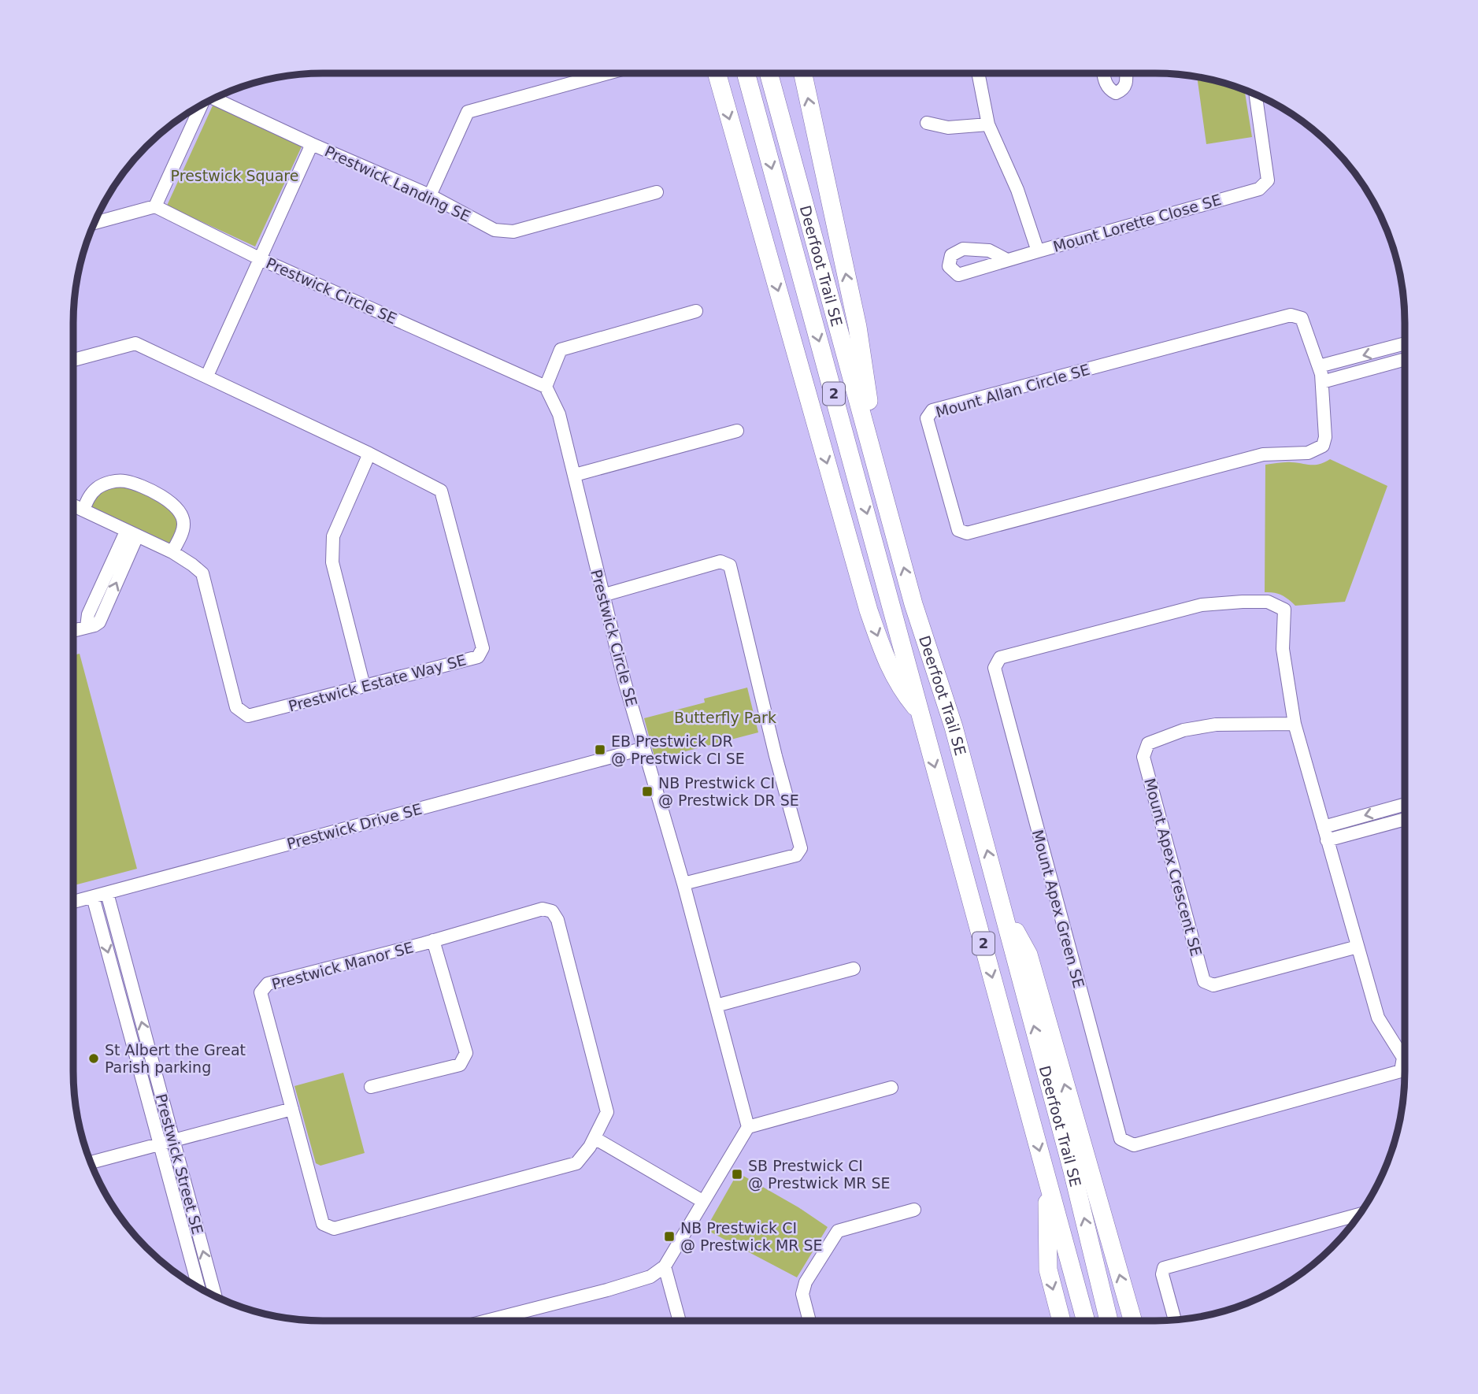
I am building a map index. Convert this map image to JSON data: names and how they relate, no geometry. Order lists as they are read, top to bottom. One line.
{"streets":{"highway":["Deerfoot Trail SE","2"],"street":["Prestwick Landing SE","Mount Lorette Close SE","Prestwick Circle SE","Mount Allan Circle SE","Prestwick Estate Way SE","Prestwick Drive SE","Mount Apex Crescent SE","Mount Apex Green SE","Prestwick Manor SE","Prestwick Street SE"]},"crossings":[["Prestwick Circle SE","Prestwick Drive SE"],["Prestwick Drive SE","Prestwick Street SE"],["Mount Apex Crescent SE","Mount Apex Green SE"]],"parks":["Prestwick Square","Butterfly Park"],"places":{"transit":["EB Prestwick DR @ Prestwick CI SE","NB Prestwick CI @ Prestwick DR SE","SB Prestwick CI @ Prestwick MR SE","NB Prestwick CI @ Prestwick MR SE"],"other":["St Albert the Great Parish parking"]}}
